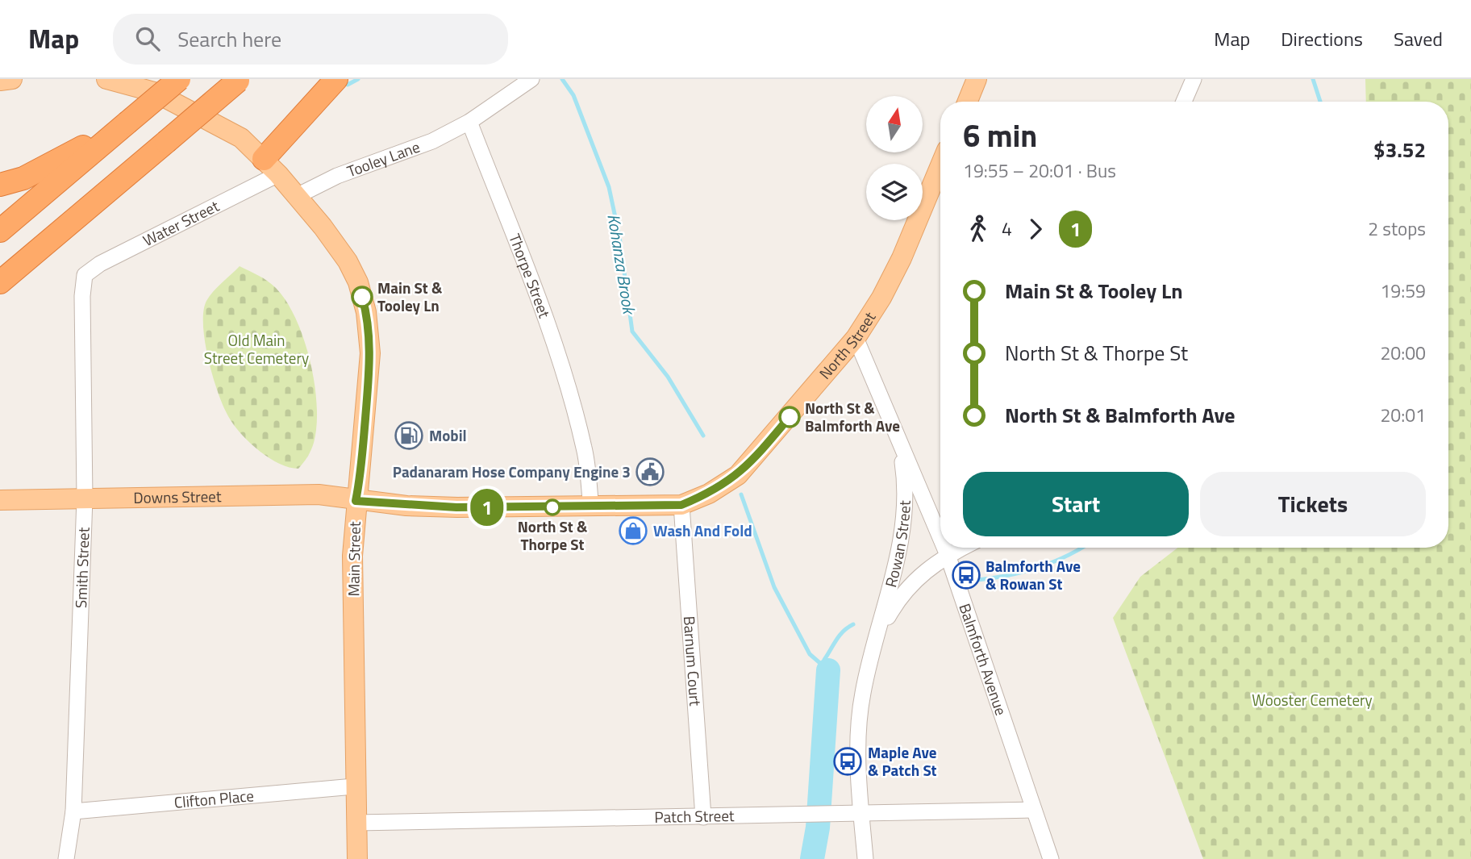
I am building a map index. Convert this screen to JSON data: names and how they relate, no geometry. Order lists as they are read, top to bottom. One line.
{"streets":{"main road":["North Street","Downs Street","Main Street"],"street":["Tooley Lane","Water Street","Thorpe Street","Rowan Street","Smith Street","Balmforth Avenue","Barnum Court","Clifton Place","Patch Street"]},"crossings":[["Tooley Lane","Thorpe Street"],["Tooley Lane","Main Street"],["Water Street","Main Street"],["Water Street","Smith Street"],["Thorpe Street","North Street"],["North Street","Downs Street"],["North Street","Main Street"],["North Street","Balmforth Avenue"],["North Street","Barnum Court"],["Downs Street","Main Street"],["Downs Street","Smith Street"],["Rowan Street","Balmforth Avenue"],["Rowan Street","Patch Street"],["Main Street","Clifton Place"],["Main Street","Patch Street"],["Smith Street","Clifton Place"],["Balmforth Avenue","Patch Street"],["Barnum Court","Patch Street"]],"water":["Kohanza Brook"],"parks":["Old Main Street Cemetery","Wooster Cemetery"],"places":{"other":["Main St & Tooley Ln","North St & Balmforth Ave","North St & Thorpe St"],"fuel station":["Mobil"],"public building":["Padanaram Hose Company Engine 3"],"shop":["Wash And Fold"],"bus stop":["Balmforth Ave & Rowan St","Maple Ave & Patch St"]},"lines":["bus line 1"],"north":"top","page":{"header":"Map","search":"Search here","nav":["Map","Directions","Saved"],"on_map":"1","heading":["6 min","19:55 – 20:01 · Bus","$3.52"],"legs":["4","1","2 stops"],"list":[{"name":"Main St & Tooley Ln","value":"19:59"},{"name":"North St & Thorpe St","value":"20:00"},{"name":"North St & Balmforth Ave","value":"20:01"}],"buttons":["Start","Tickets"]}}
